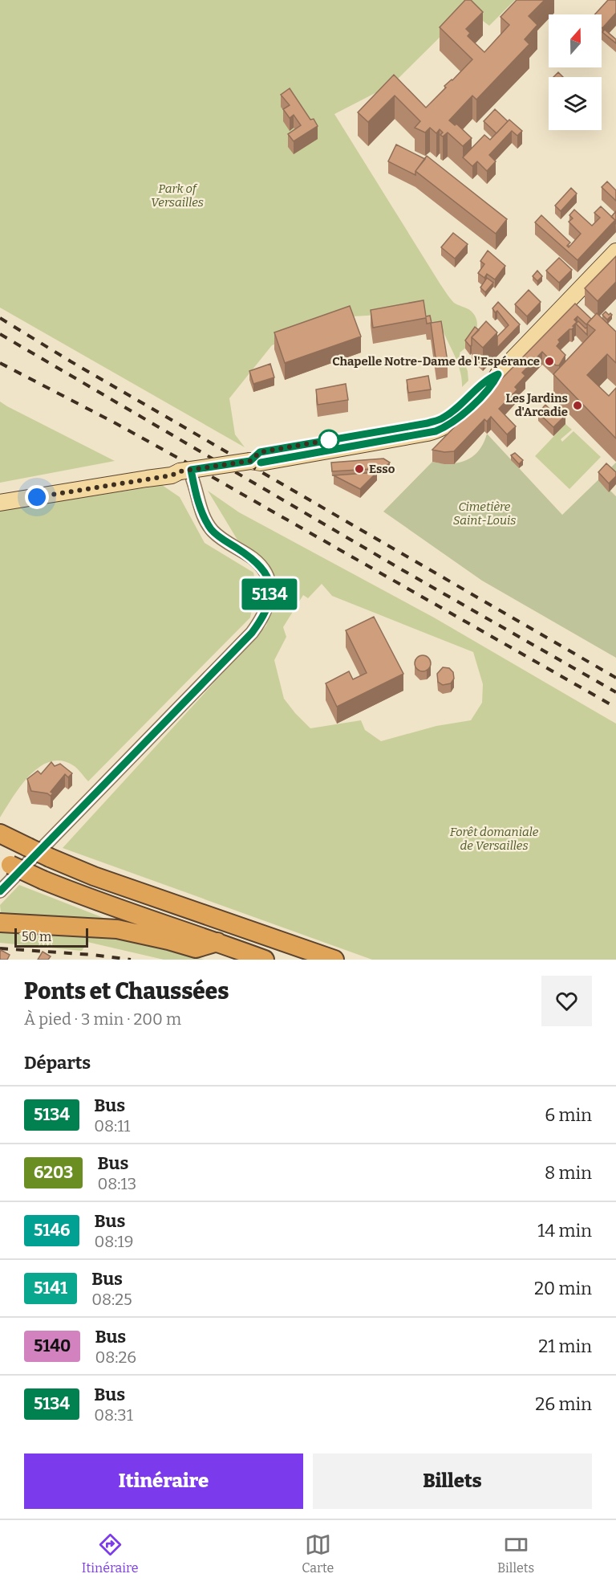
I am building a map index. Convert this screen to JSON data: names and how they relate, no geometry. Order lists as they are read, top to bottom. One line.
{"parks":["Park of Versailles","Cimetière Saint-Louis","Forêt domaniale de Versailles"],"places":["Chapelle Notre-Dame de l'Espérance","Les Jardins d'Arcadie","Esso"],"lines":["bus line 5134"],"scale_bar":"50 m","north":"top","page":{"on_map":"5134","scale":"50 m","heading":[["Ponts et Chaussées","À pied · 3 min · 200 m"],"Départs"],"list":[{"mark":"5134","name":"Bus","note":"08:11","value":"6 min"},{"mark":"6203","name":"Bus","note":"08:13","value":"8 min"},{"mark":"5146","name":"Bus","note":"08:19","value":"14 min"},{"mark":"5141","name":"Bus","note":"08:25","value":"20 min"},{"mark":"5140","name":"Bus","note":"08:26","value":"21 min"},{"mark":"5134","name":"Bus","note":"08:31","value":"26 min"}],"buttons":["Itinéraire","Billets"],"tabs":["Itinéraire","Carte","Billets"]}}
